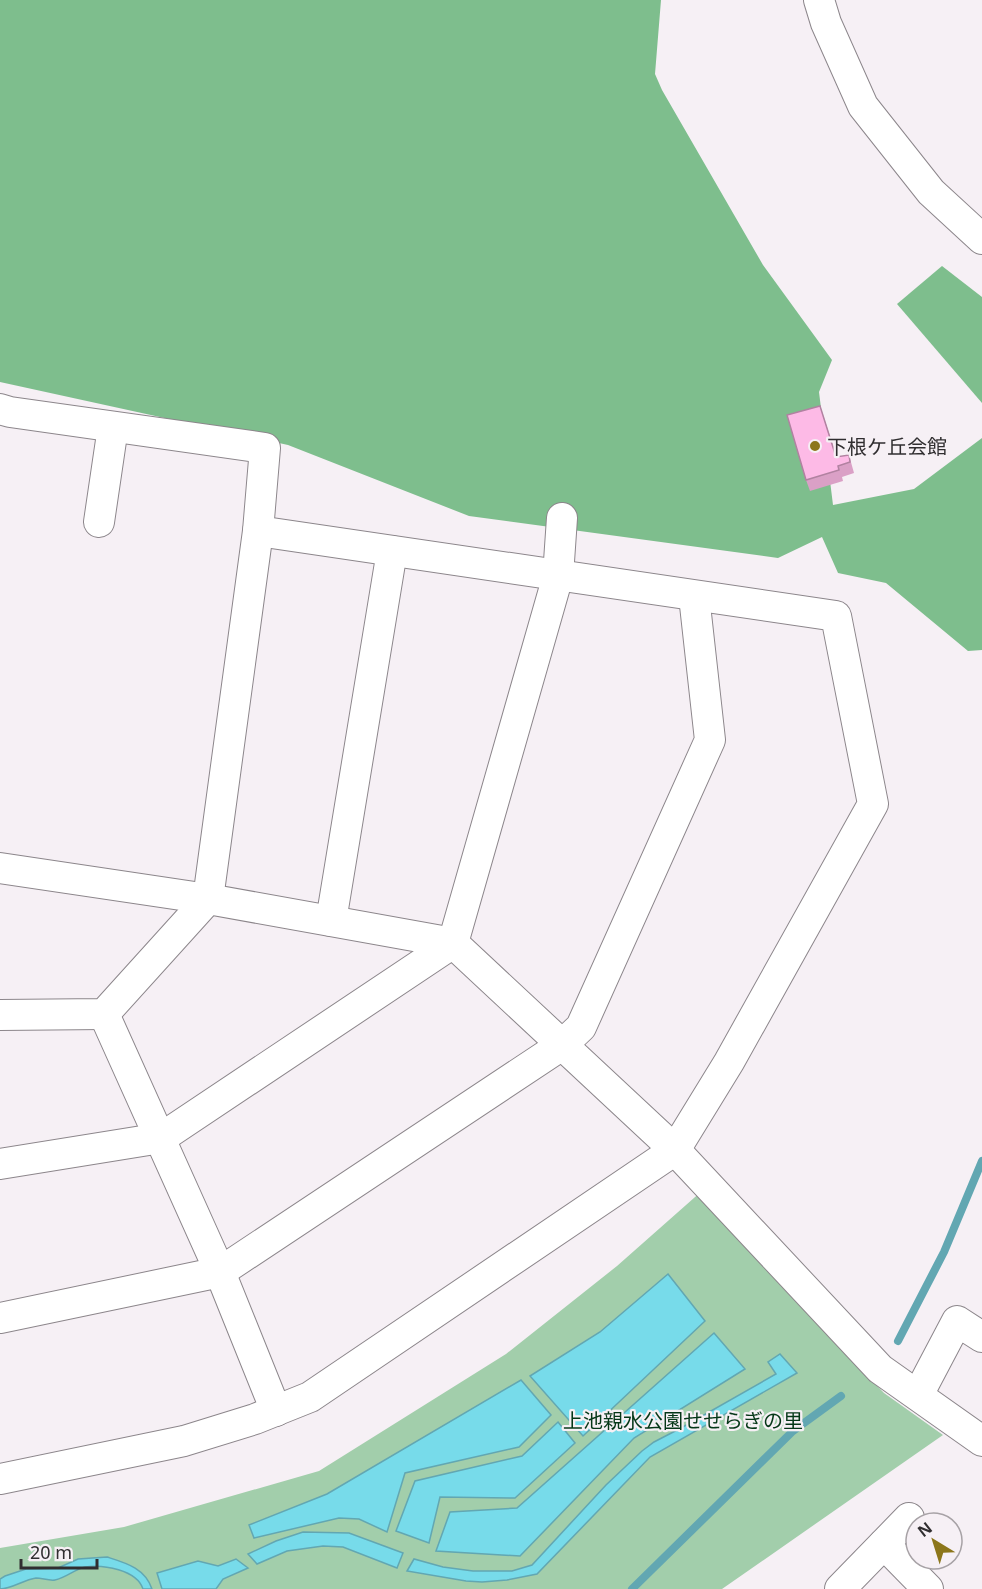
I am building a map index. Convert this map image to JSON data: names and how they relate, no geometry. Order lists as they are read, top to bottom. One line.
{"parks":["上池親水公園せせらぎの里"],"places":["下根ケ丘会館"],"scale_bar":"20 m","north":"top left"}
